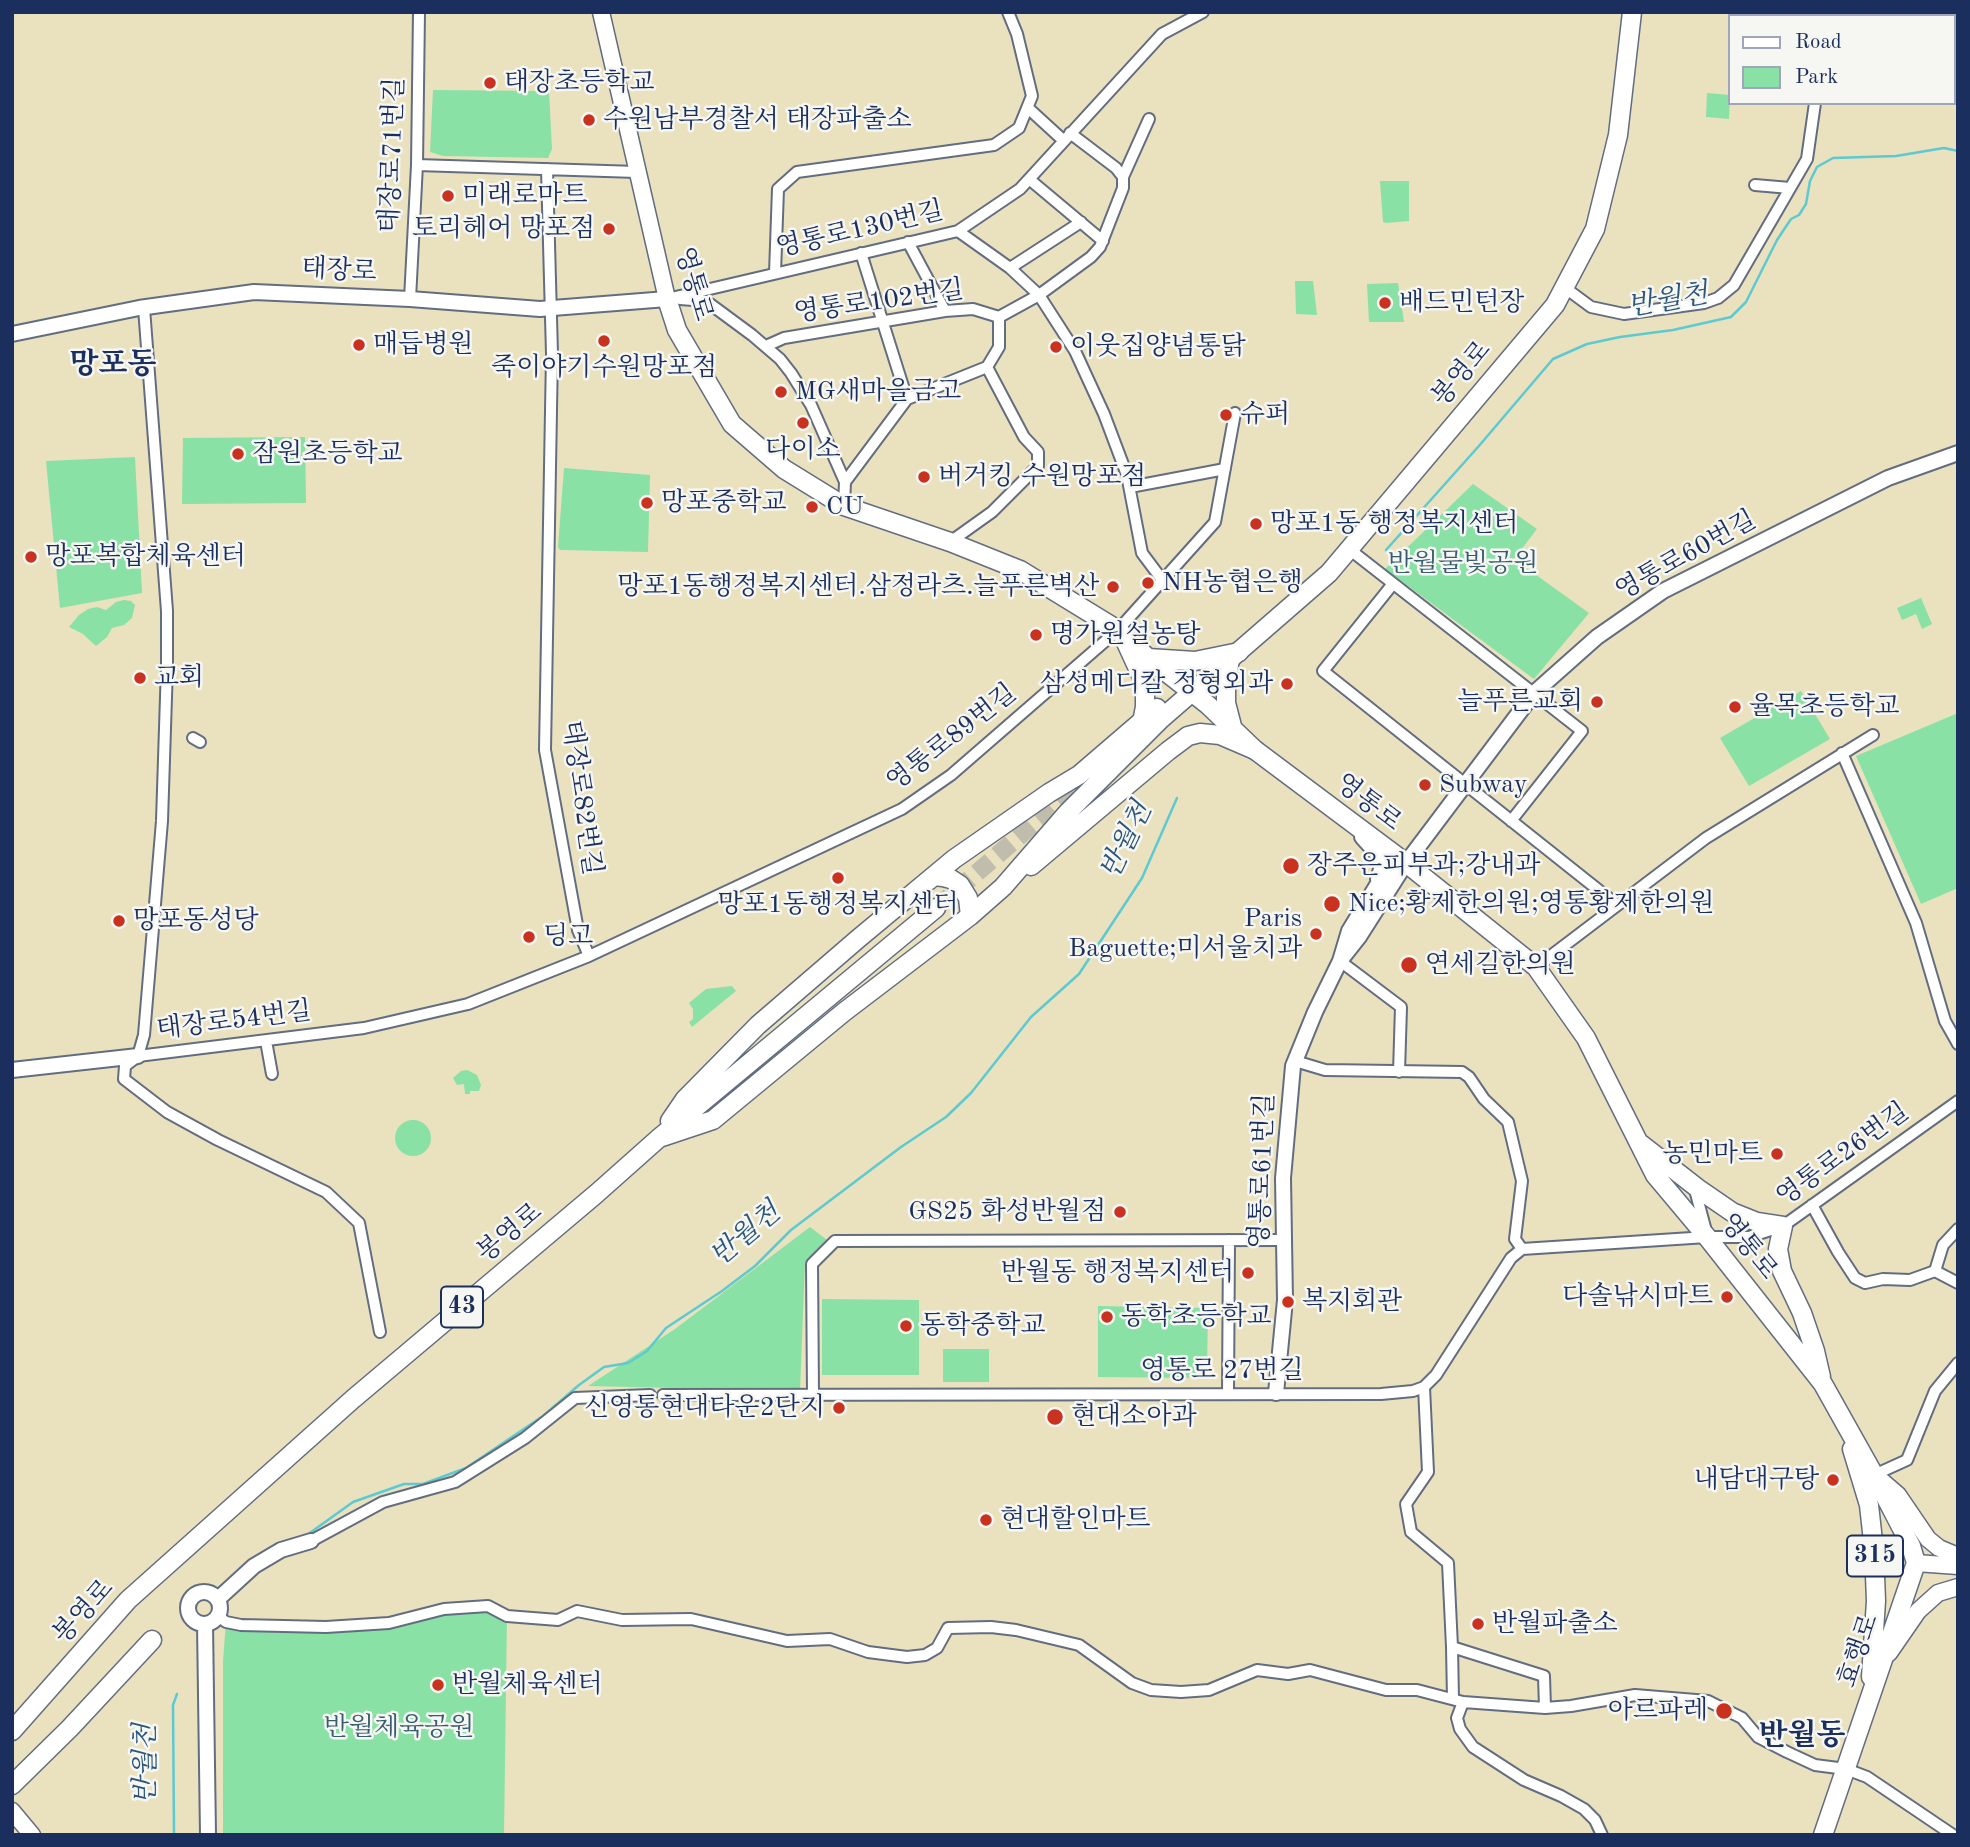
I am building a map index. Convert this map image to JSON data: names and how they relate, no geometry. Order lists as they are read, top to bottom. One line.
{"streets":{"main road":["영통로","봉영로","43","315","효행로"],"street":["태장로71번길","영통로130번길","태장로","영통로102번길","영통로60번길","영통로89번길","태장로82번길","태장로54번길","영통로26번길","영통로61번길","영통로 27번길"]},"crossings":[["태장로71번길","태장로"],["영통로130번길","태장로"],["영통로130번길","영통로"],["태장로","영통로"],["태장로","태장로82번길"],["태장로","태장로54번길"],["영통로","봉영로"],["영통로","영통로60번길"],["영통로","영통로89번길"],["영통로","영통로26번길"],["영통로","315"],["영통로","효행로"],["영통로89번길","태장로54번길"],["태장로82번길","태장로54번길"],["영통로61번길","영통로 27번길"],["315","효행로"]],"districts":["망포동","반월동"],"water":["반월천"],"parks":["반월물빛공원","반월체육공원"],"places":["태장초등학교","수원남부경찰서 태장파출소","미래로마트","토리헤어 망포점","배드민턴장","죽이야기수원망포점","매듭병원","이웃집양념통닭","MG새마을금고","슈퍼","다이소","잠원초등학교","버거킹 수원망포점","망포중학교","CU","망포1동 행정복지센터","망포복합체육센터","NH농협은행","망포1동행정복지센터.삼정라츠.늘푸른벽산","명가원설농탕","교회","삼성메디칼 정형외과","늘푸른교회","율목초등학교","Subway","장주은피부과;강내과","망포1동행정복지센터","Nice;황제한의원;영통황제한의원","망포동성당","Paris Baguette;미서울치과","딩고","연세길한의원","농민마트","GS25 화성반월점","반월동 행정복지센터","다솔낚시마트","복지회관","동학초등학교","동학중학교","신영통현대타운2단지","현대소아과","내담대구탕","현대할인마트","반월파출소","반월체육센터","아르파레"],"legend":["Road","Park"]}
